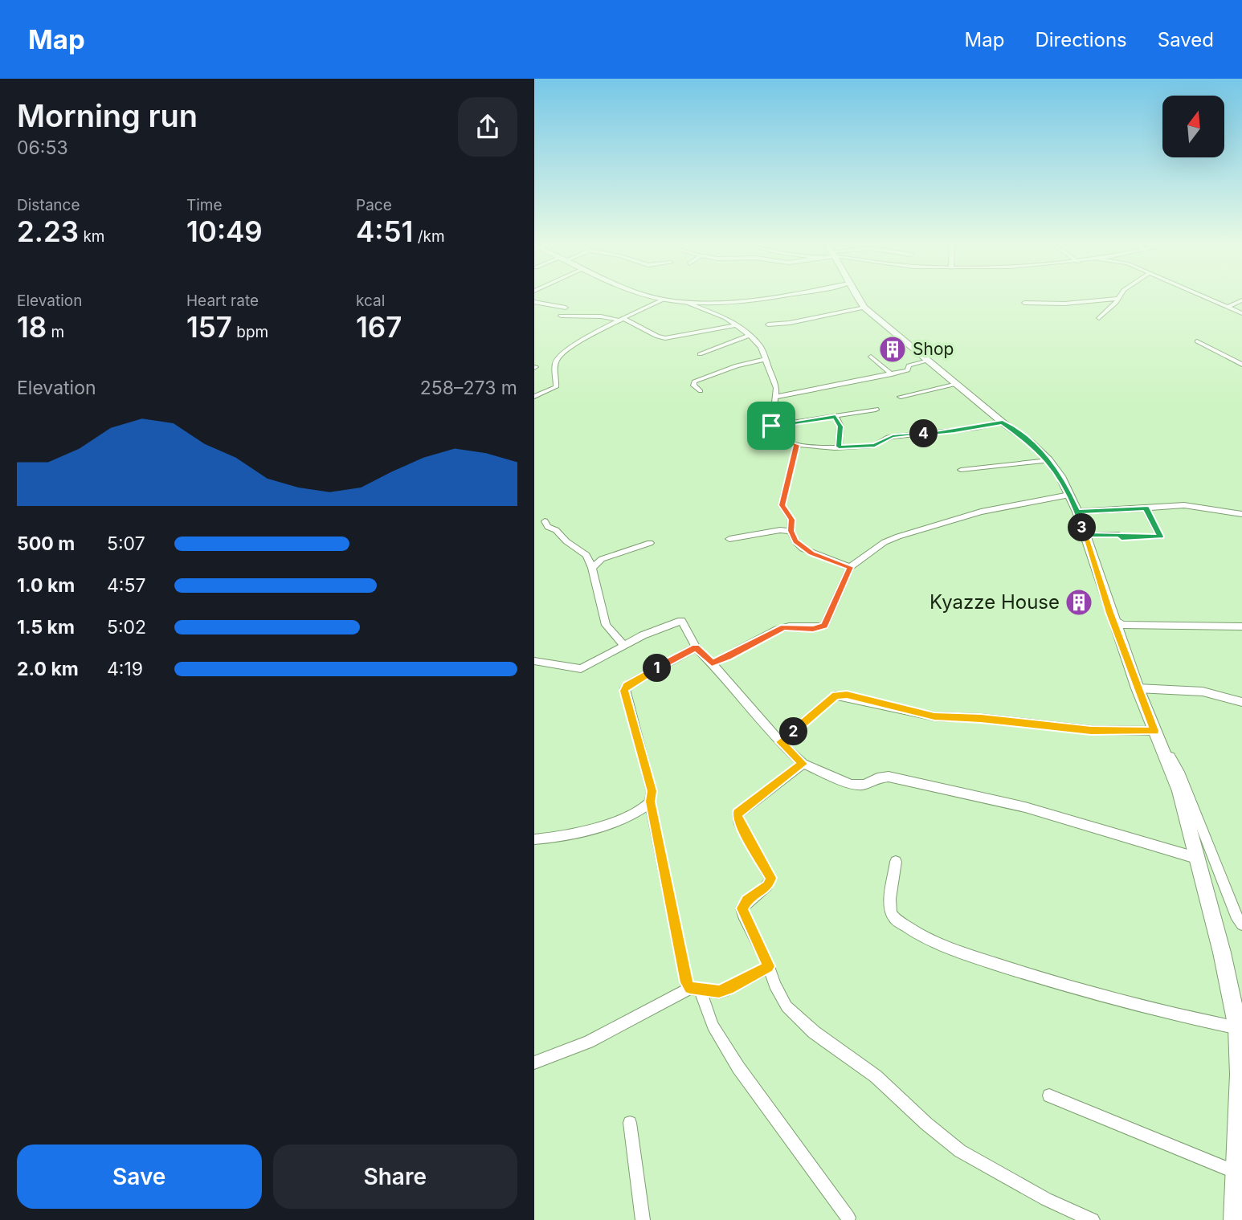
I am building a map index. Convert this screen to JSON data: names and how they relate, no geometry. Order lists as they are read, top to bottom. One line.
{"places":{"building":["Shop","Kyazze House"]},"north":"top","page":{"header":"Map","nav":["Map","Directions","Saved"],"heading":["Morning run","06:53"],"stats":[["Distance","2.23 km"],["Time","10:49"],["Pace","4:51 /km"],["Elevation","18 m"],["Heart rate","157 bpm"],["kcal","167"]],"chart":["Elevation","258–273 m"],"pins":["4","3","1","2"],"list":[{"name":"500 m","note":"5:07"},{"name":"1.0 km","note":"4:57"},{"name":"1.5 km","note":"5:02"},{"name":"2.0 km","note":"4:19"}],"buttons":["Save","Share"]}}
